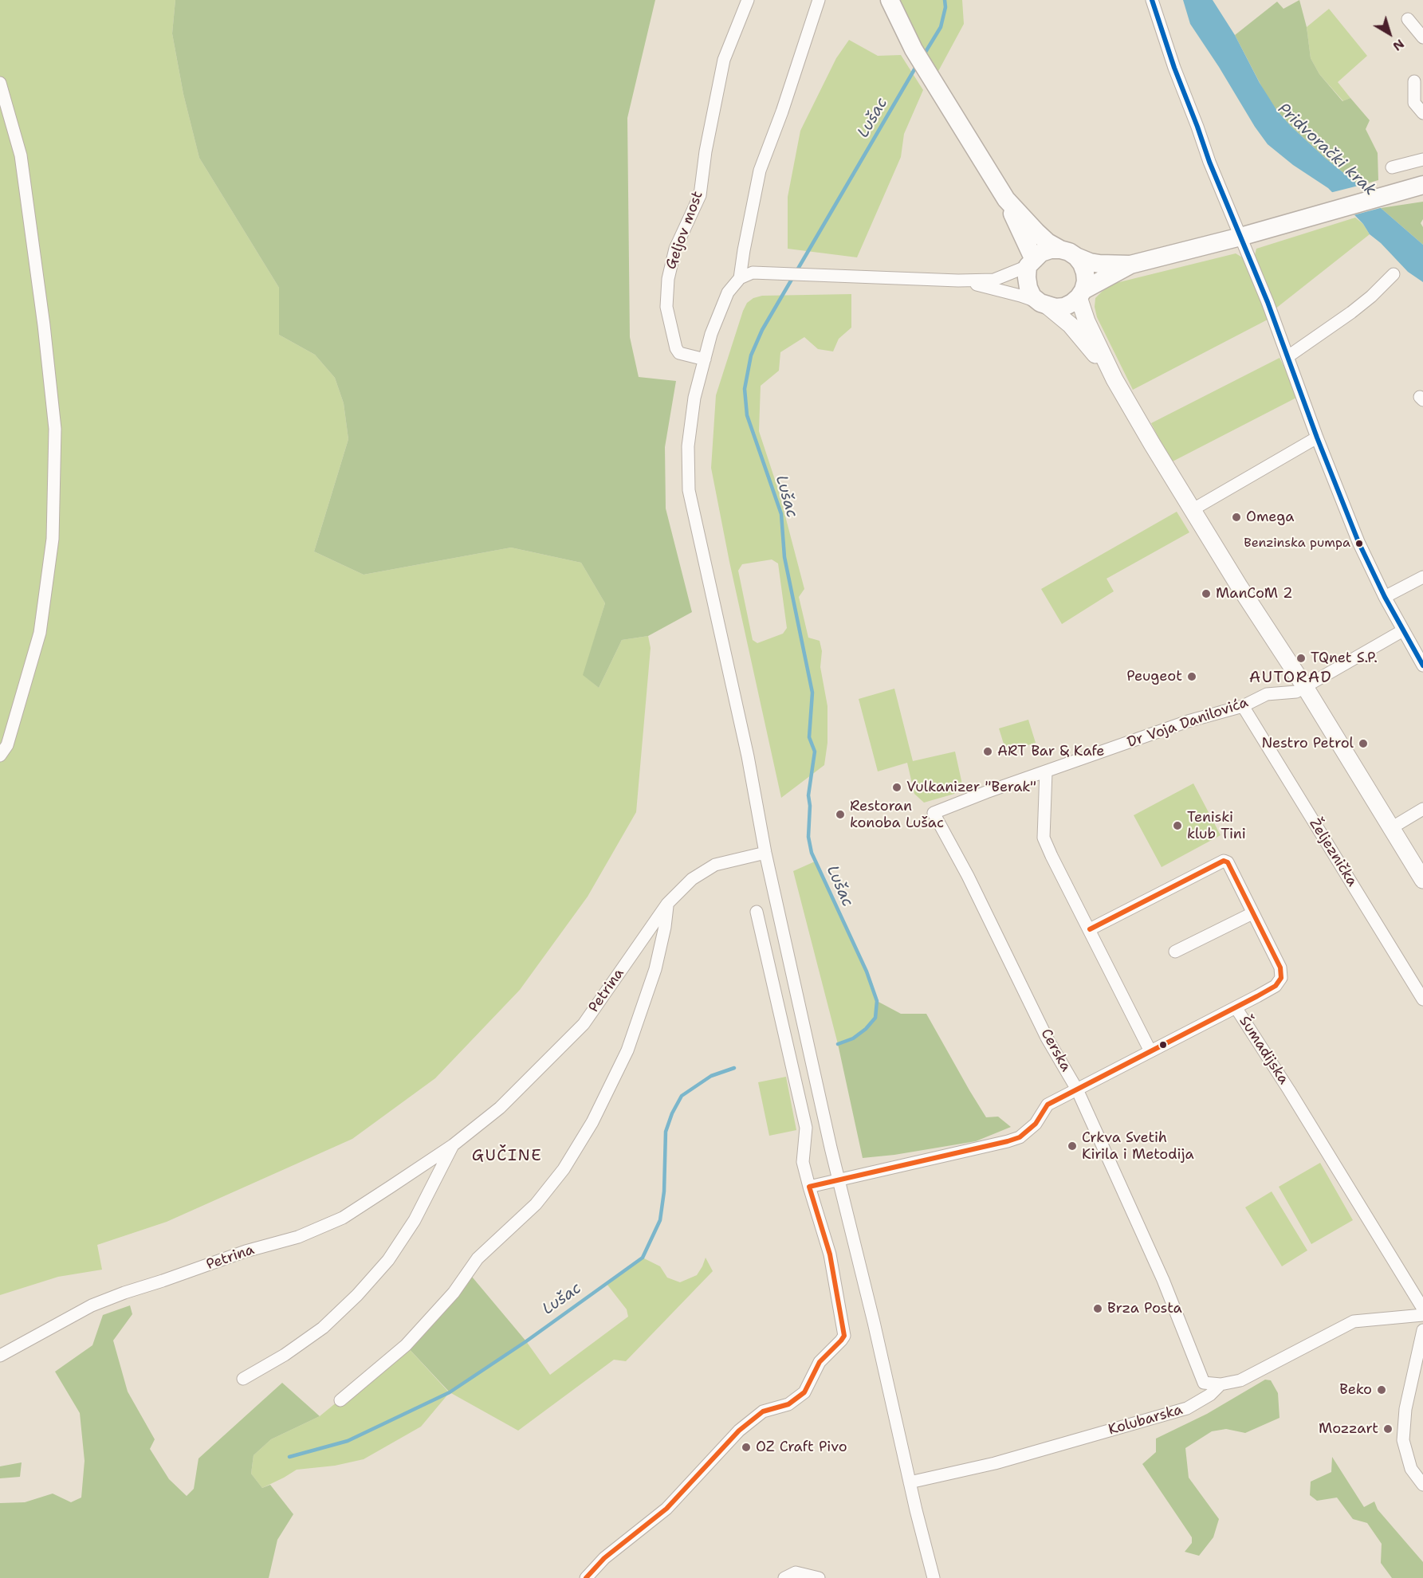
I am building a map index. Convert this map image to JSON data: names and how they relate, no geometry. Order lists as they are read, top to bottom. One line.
{"streets":{"street":["Geljov most","Dr Voja Danilovića","Željeznička","Petrina","Cerska","Šumadijska","Kolubarska"]},"crossings":[["Dr Voja Danilovića","Željeznička"],["Dr Voja Danilovića","Cerska"],["Cerska","Kolubarska"]],"districts":["AUTORAD","GUČINE"],"water":["Lušac","Pridvorački krak"],"places":["Omega","Benzinska pumpa","ManCoM 2","TQnet S.P.","Peugeot","Nestro Petrol","ART Bar & Кafe","Vulkanizer \"Berak\"","Restoran konoba Lušac","Teniski klub Tini","Crkva Svetih Kirila i Metodija","Brza Posta","Beko","Mozzart","OZ Craft Pivo"],"north":"bottom right"}
